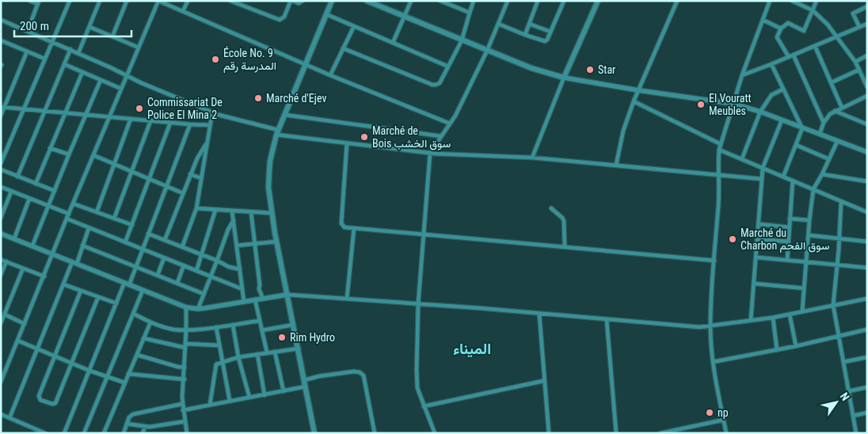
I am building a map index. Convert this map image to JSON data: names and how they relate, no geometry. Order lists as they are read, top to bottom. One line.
{"districts":["الميناء"],"places":["École No. 9 المدرسة رقم","Star","Marché d'Ejev","El Vouratt Meubles","Commissariat De Police El Mina 2","Marché de Bois سوق الخشب","Marché du Charbon سوق الفحم","Rim Hydro","np"],"scale_bar":"200 m","north":"top right"}
